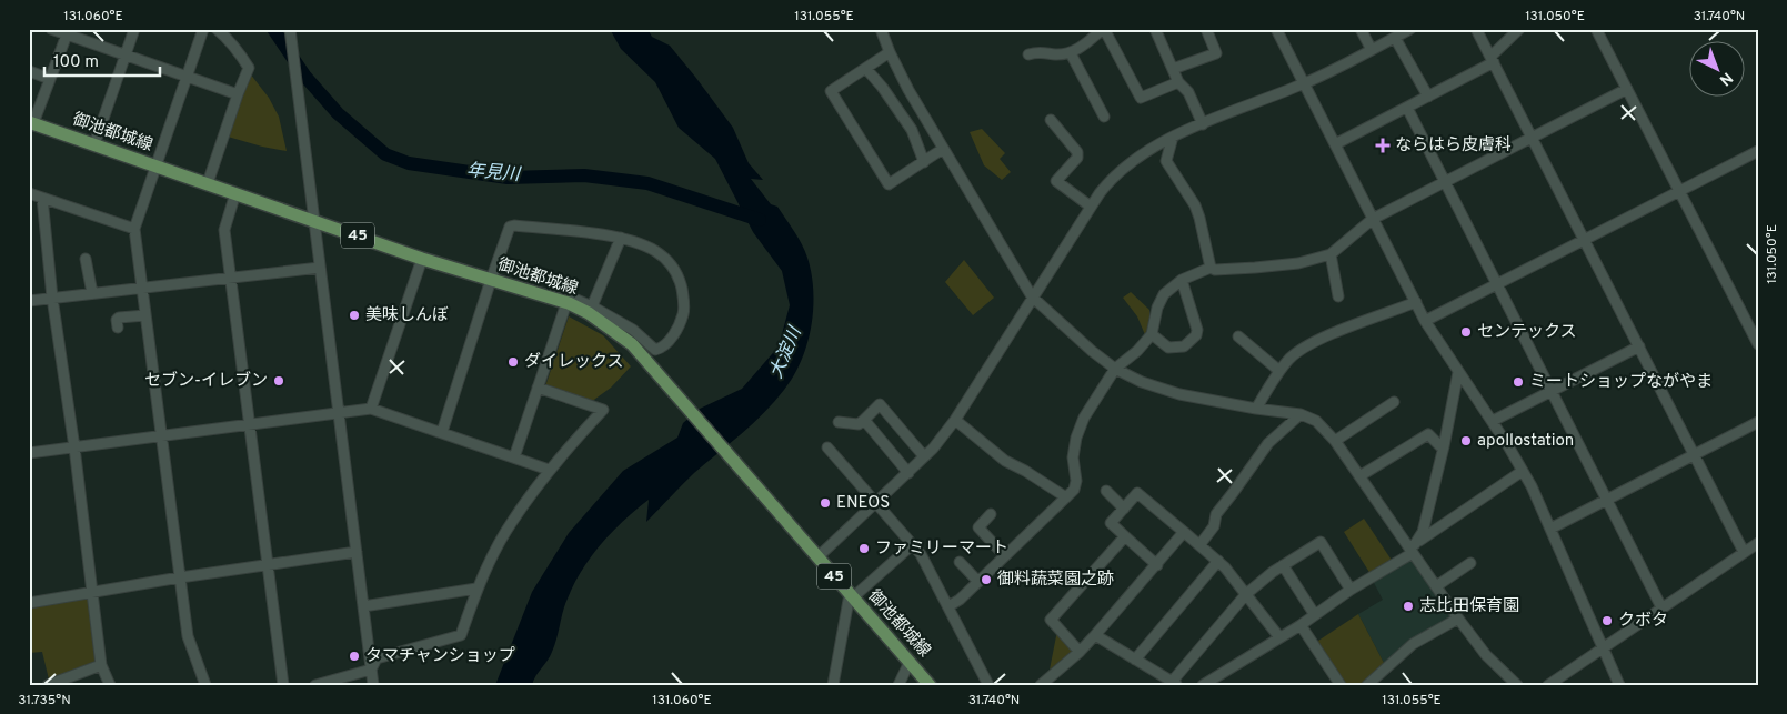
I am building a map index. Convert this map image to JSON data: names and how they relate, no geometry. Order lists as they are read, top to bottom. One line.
{"streets":{"main road":["御池都城線","45"]},"water":["年見川","大淀川"],"places":{"health":["ならはら皮膚科"],"other":["美味しんぼ","センテックス","ダイレックス","セブン-イレブン","ミートショップながやま","apollostation","ENEOS","ファミリーマート","御料蔬菜園之跡","志比田保育園","クボタ","タマチャンショップ"]},"scale_bar":"100 m","north":"bottom right","coordinates":["131.060°E","131.055°E","131.050°E","31.740°N","31.735°N"]}
